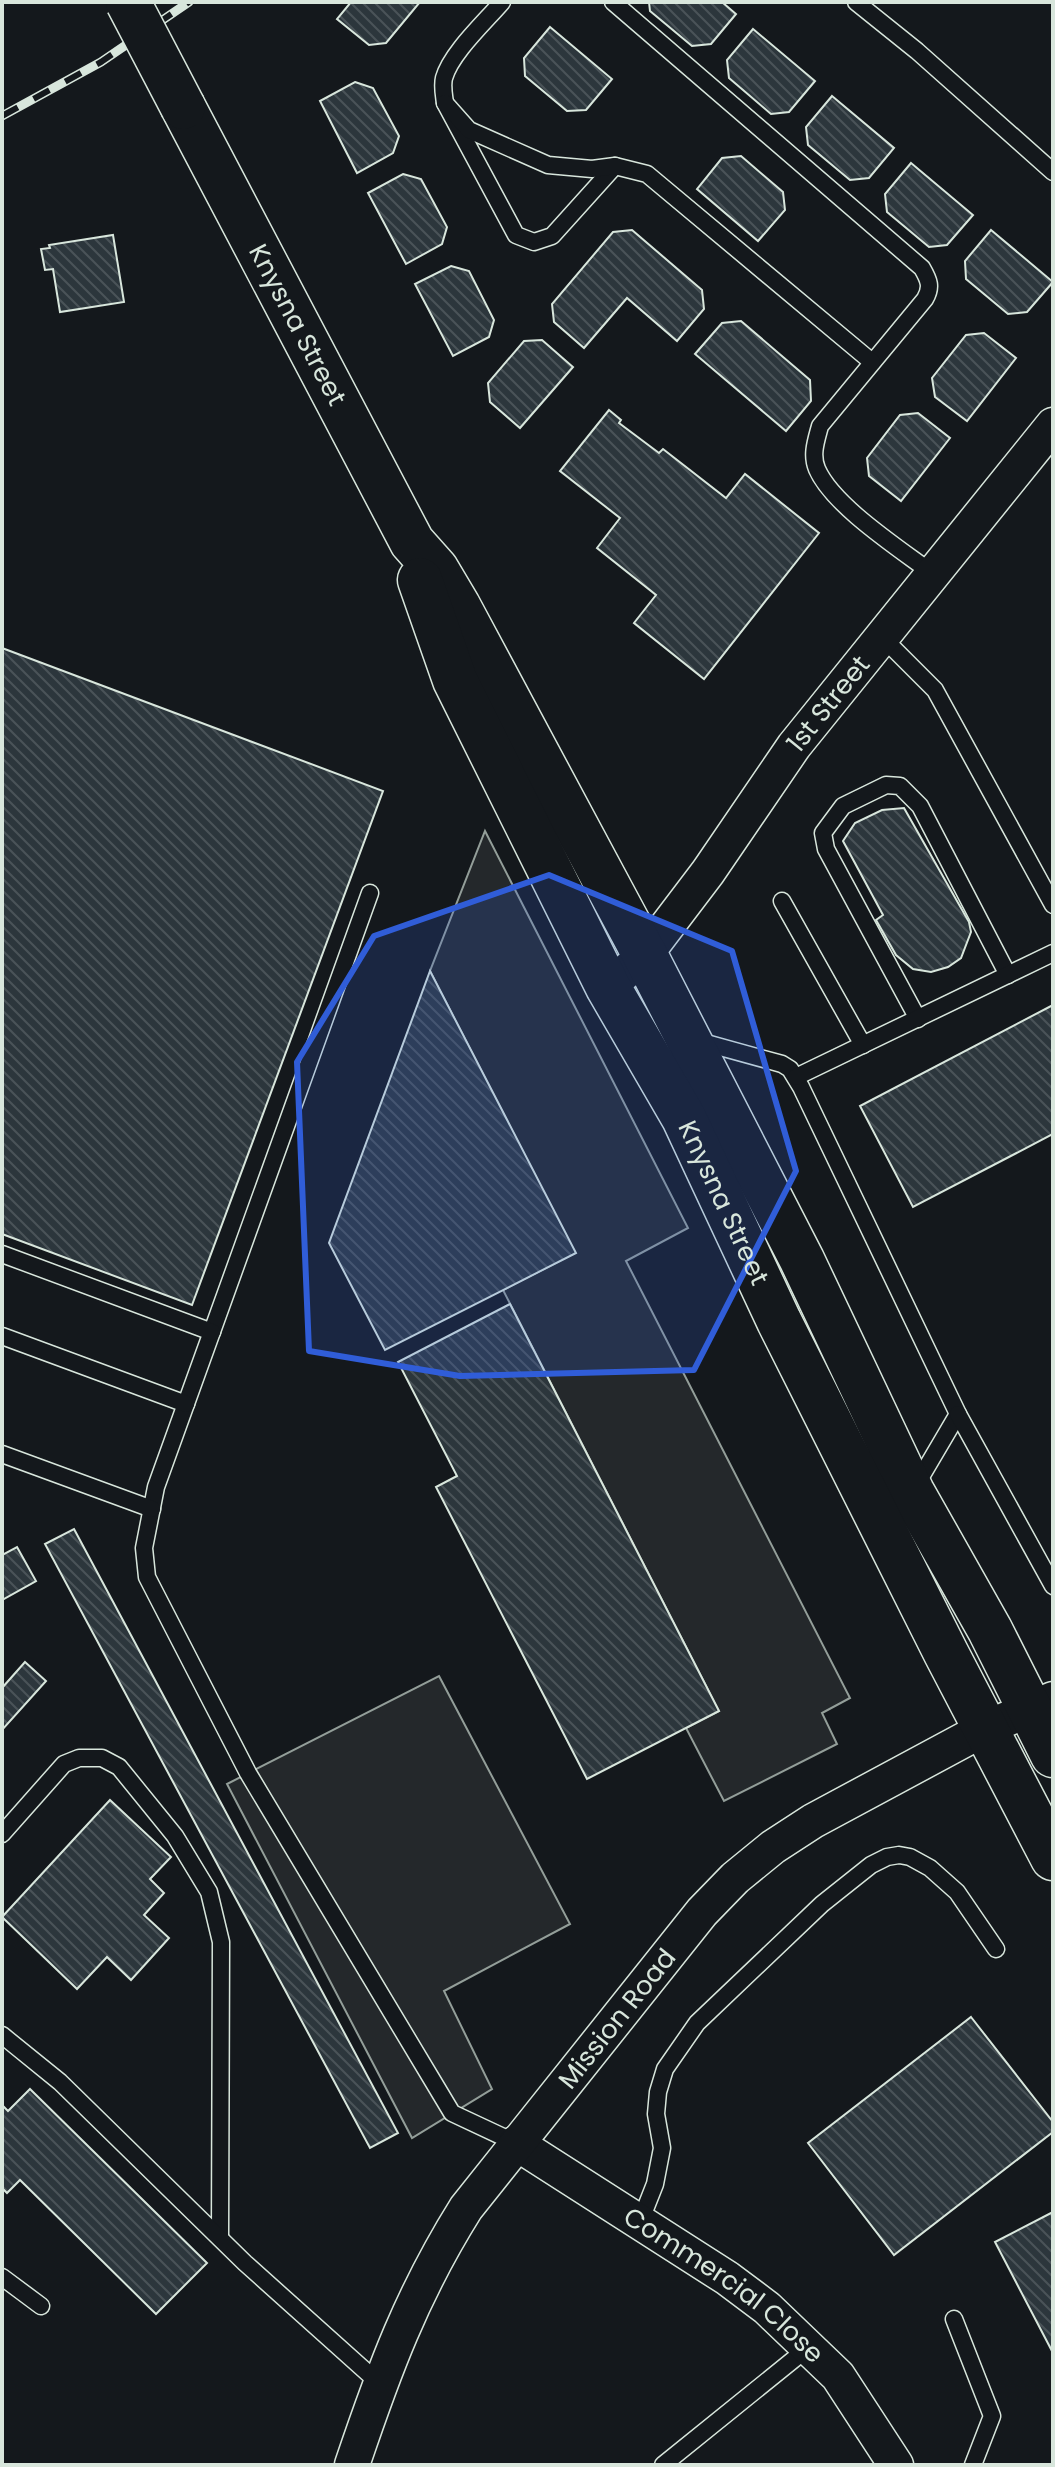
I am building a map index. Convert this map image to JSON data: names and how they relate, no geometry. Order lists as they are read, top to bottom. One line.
{"streets":{"highway":["Knysna Street"],"street":["1st Street","Mission Road","Commercial Close"]},"crossings":[["Knysna Street","1st Street"],["Knysna Street","Mission Road"],["Mission Road","Commercial Close"]]}
